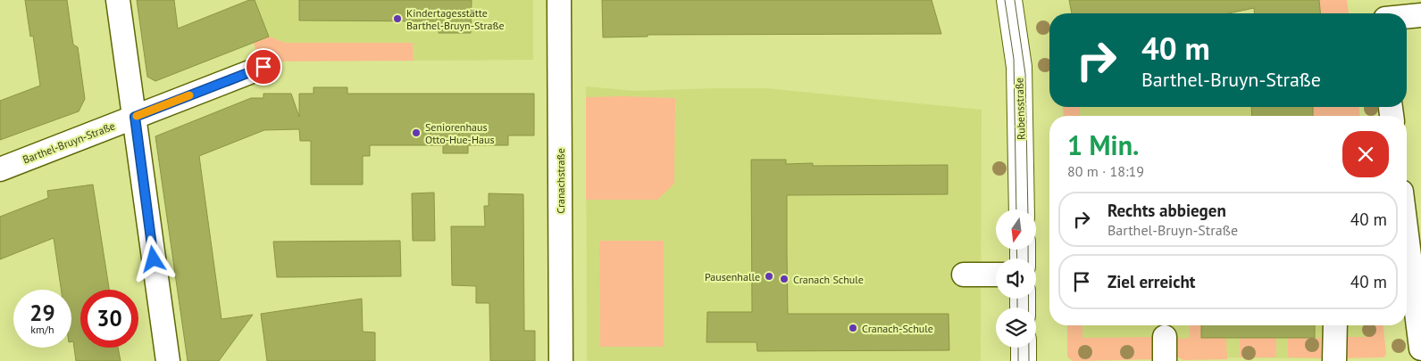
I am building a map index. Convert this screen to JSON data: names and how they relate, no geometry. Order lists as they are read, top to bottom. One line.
{"streets":{"main road":["Rubensstraße"],"street":["Barthel-Bruyn-Straße","Cranachstraße"]},"places":["Kindertagesstätte Barthel-Bruyn-Straße","Seniorenhaus Otto-Hue-Haus","Pausenhalle","Cranach Schule","Cranach-Schule"],"north":"bottom","page":{"turn":["40 m","Barthel-Bruyn-Straße"],"heading":["1 Min.","80 m · 18:19"],"list":[{"name":"Rechts abbiegen","note":"Barthel-Bruyn-Straße","value":"40 m"},{"name":"Ziel erreicht","value":"40 m"}],"speed":"29 km/h","limit":"30"}}
